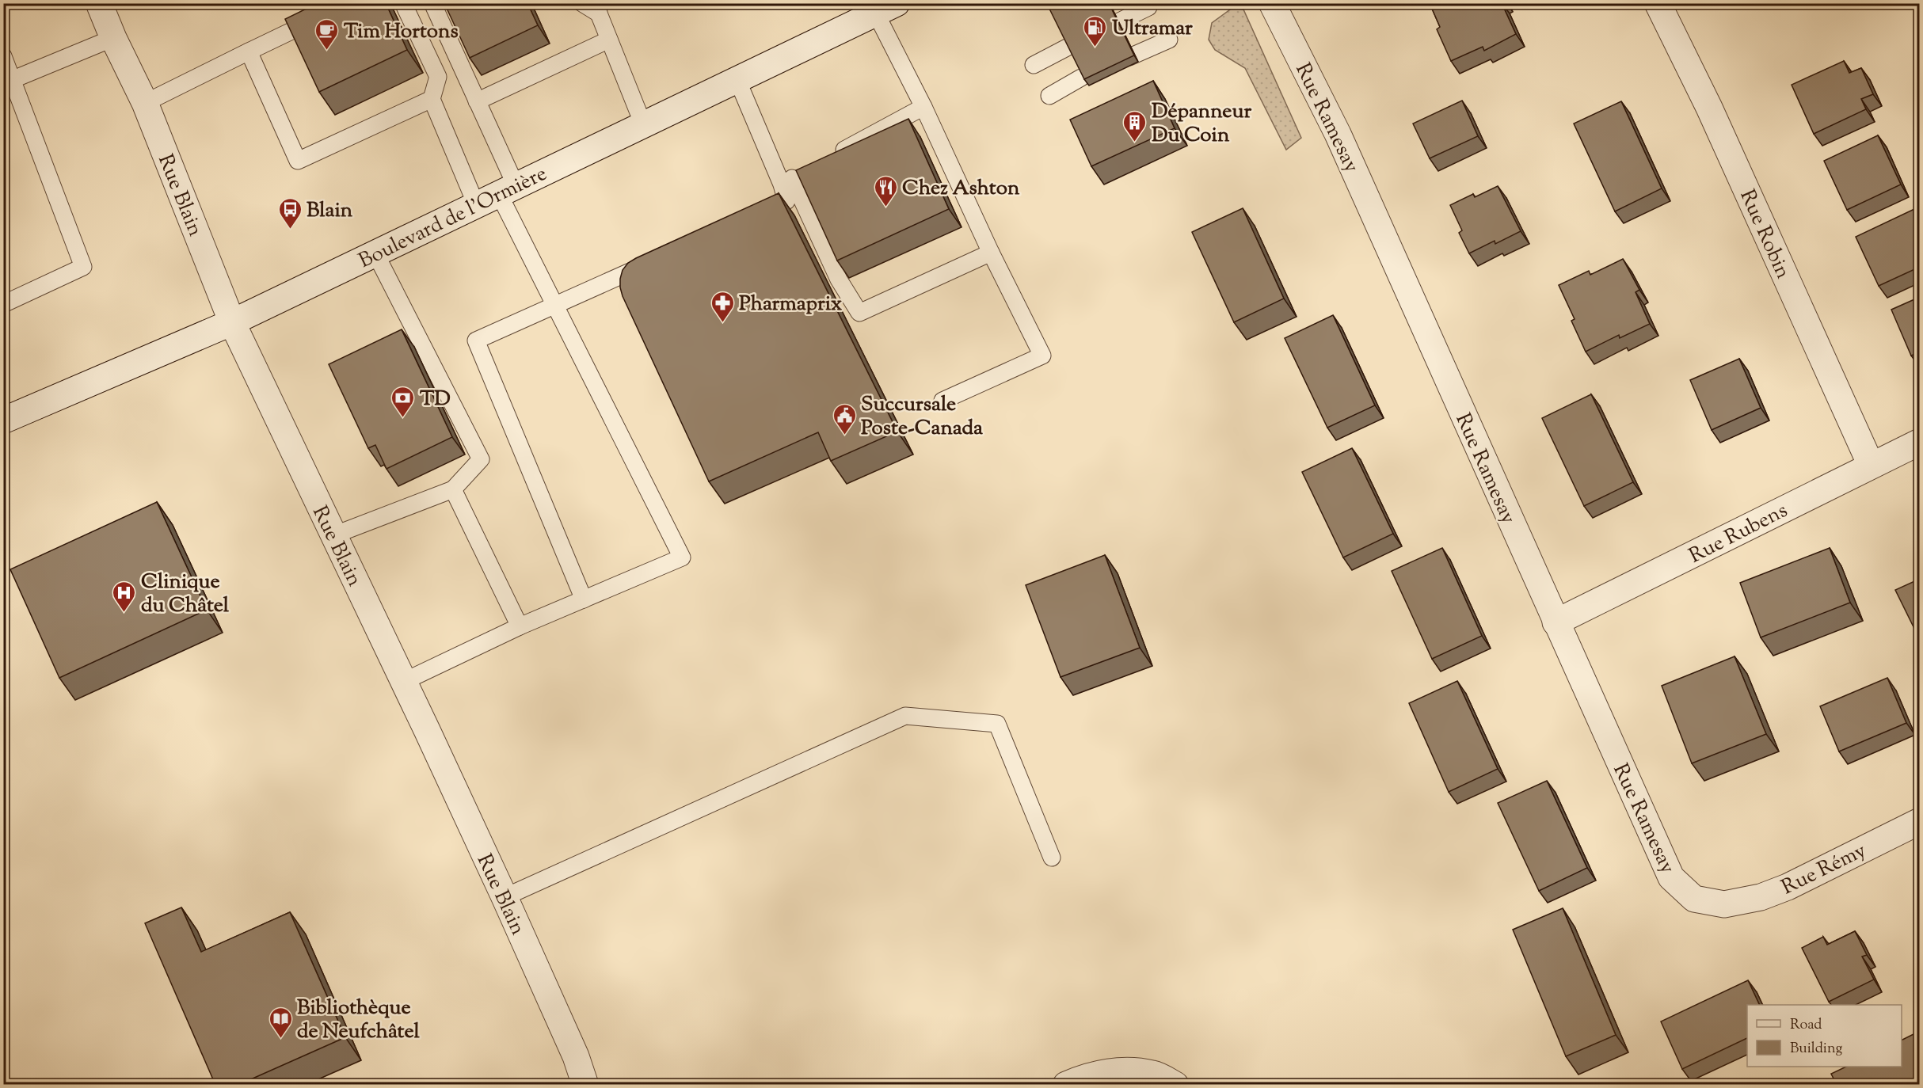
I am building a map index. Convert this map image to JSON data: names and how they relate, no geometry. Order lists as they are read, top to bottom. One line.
{"streets":{"street":["Rue Ramesay","Rue Blain","Boulevard de l'Ormière","Rue Robin","Rue Rubens","Rue Rémy"]},"crossings":[["Rue Ramesay","Rue Rubens"],["Rue Ramesay","Rue Rémy"],["Rue Blain","Boulevard de l'Ormière"],["Rue Robin","Rue Rubens"]],"places":{"fuel station":["Ultramar"],"cafe":["Tim Hortons"],"building":["Dépanneur Du Coin"],"restaurant":["Chez Ashton"],"bus stop":["Blain"],"pharmacy":["Pharmaprix"],"bank":["TD"],"public building":["Succursale Poste-Canada"],"hospital":["Clinique du Châtel"],"library":["Bibliothèque de Neufchâtel"]},"legend":["Road","Building"]}
